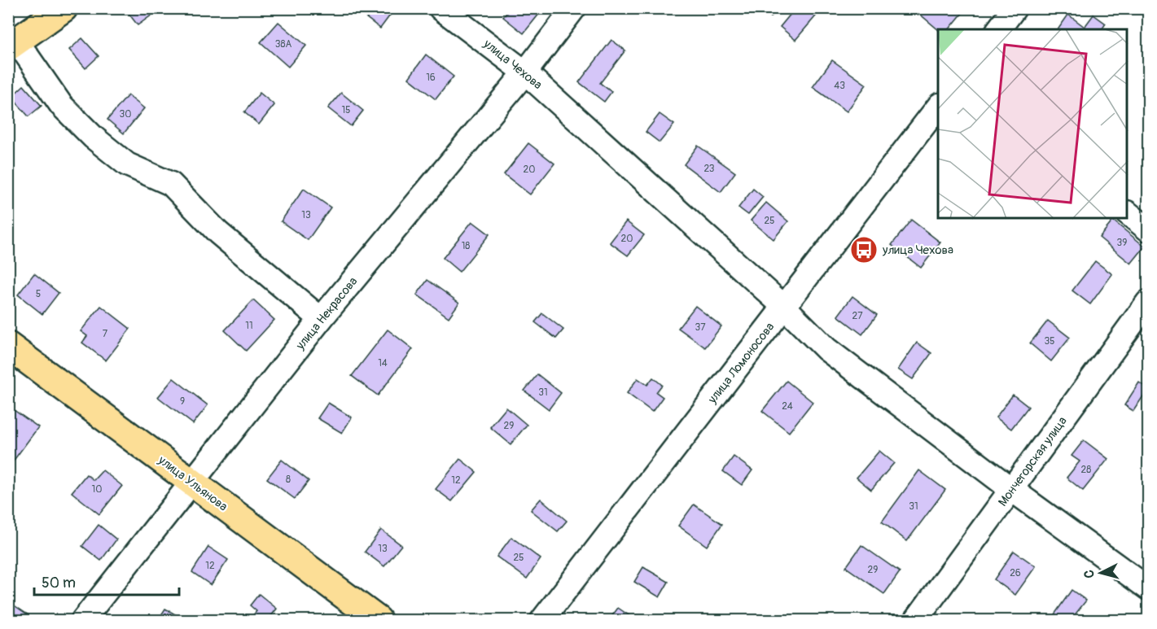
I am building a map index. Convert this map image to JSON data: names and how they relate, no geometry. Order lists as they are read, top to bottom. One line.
{"streets":{"main road":["улица Ульянова"],"street":["улица Чехова","улица Некрасова","улица Ломоносова","Мончегорская улица"]},"crossings":[["улица Чехова","улица Некрасова"],["улица Чехова","улица Ломоносова"],["улица Чехова","Мончегорская улица"],["улица Некрасова","улица Ульянова"]],"places":{"bus stop":["улица Чехова"]},"house_numbers":["38А","16","43","15","30","23","20","13","25","20","39","18","5","27","11","37","7","35","14","31","9","24","29","28","8","12","10","31","13","25","12","29","26"],"scale_bar":"50 m","north":"left"}
